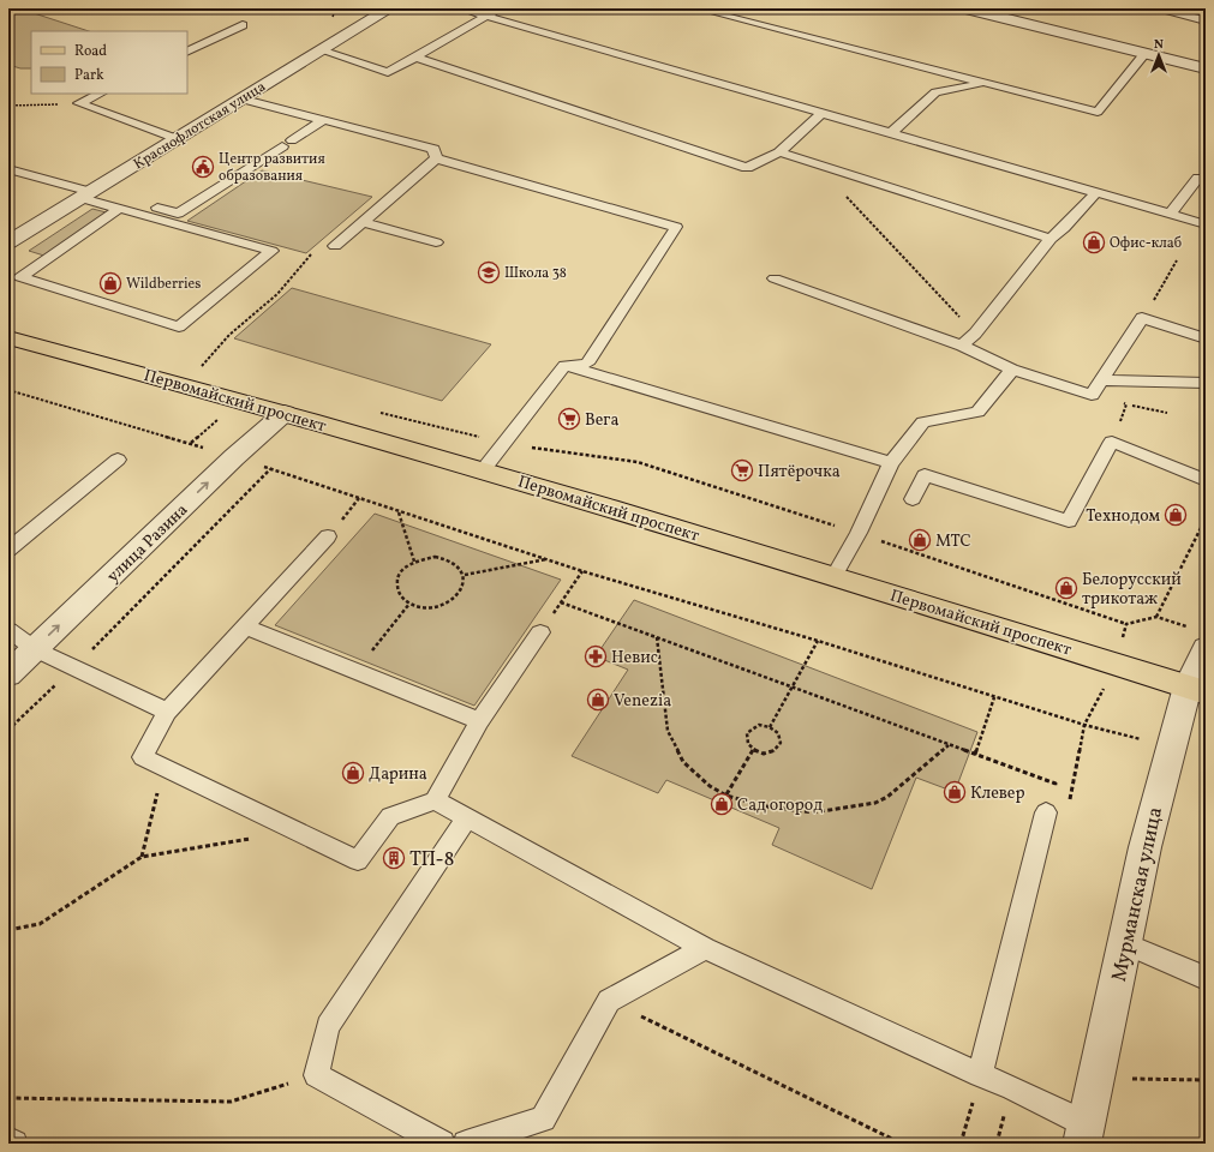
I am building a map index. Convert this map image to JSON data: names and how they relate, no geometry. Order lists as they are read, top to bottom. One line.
{"streets":{"main road":["Первомайский проспект"],"street":["Краснофлотская улица","улица Разина","Мурманская улица"]},"crossings":[["Первомайский проспект","улица Разина"],["Первомайский проспект","Мурманская улица"]],"one_way":["улица Разина"],"places":{"public building":["Центр развития образования"],"shop":["Офис-клаб","Wildberries","Технодом","МТС","Белорусский трикотаж","Venezia","Дарина","Клевер","Сад огород"],"school or university":["Школа 38"],"supermarket":["Вега","Пятёрочка"],"pharmacy":["Невис"],"building":["ТП-8"]},"legend":["Road","Park"],"north":"top"}
